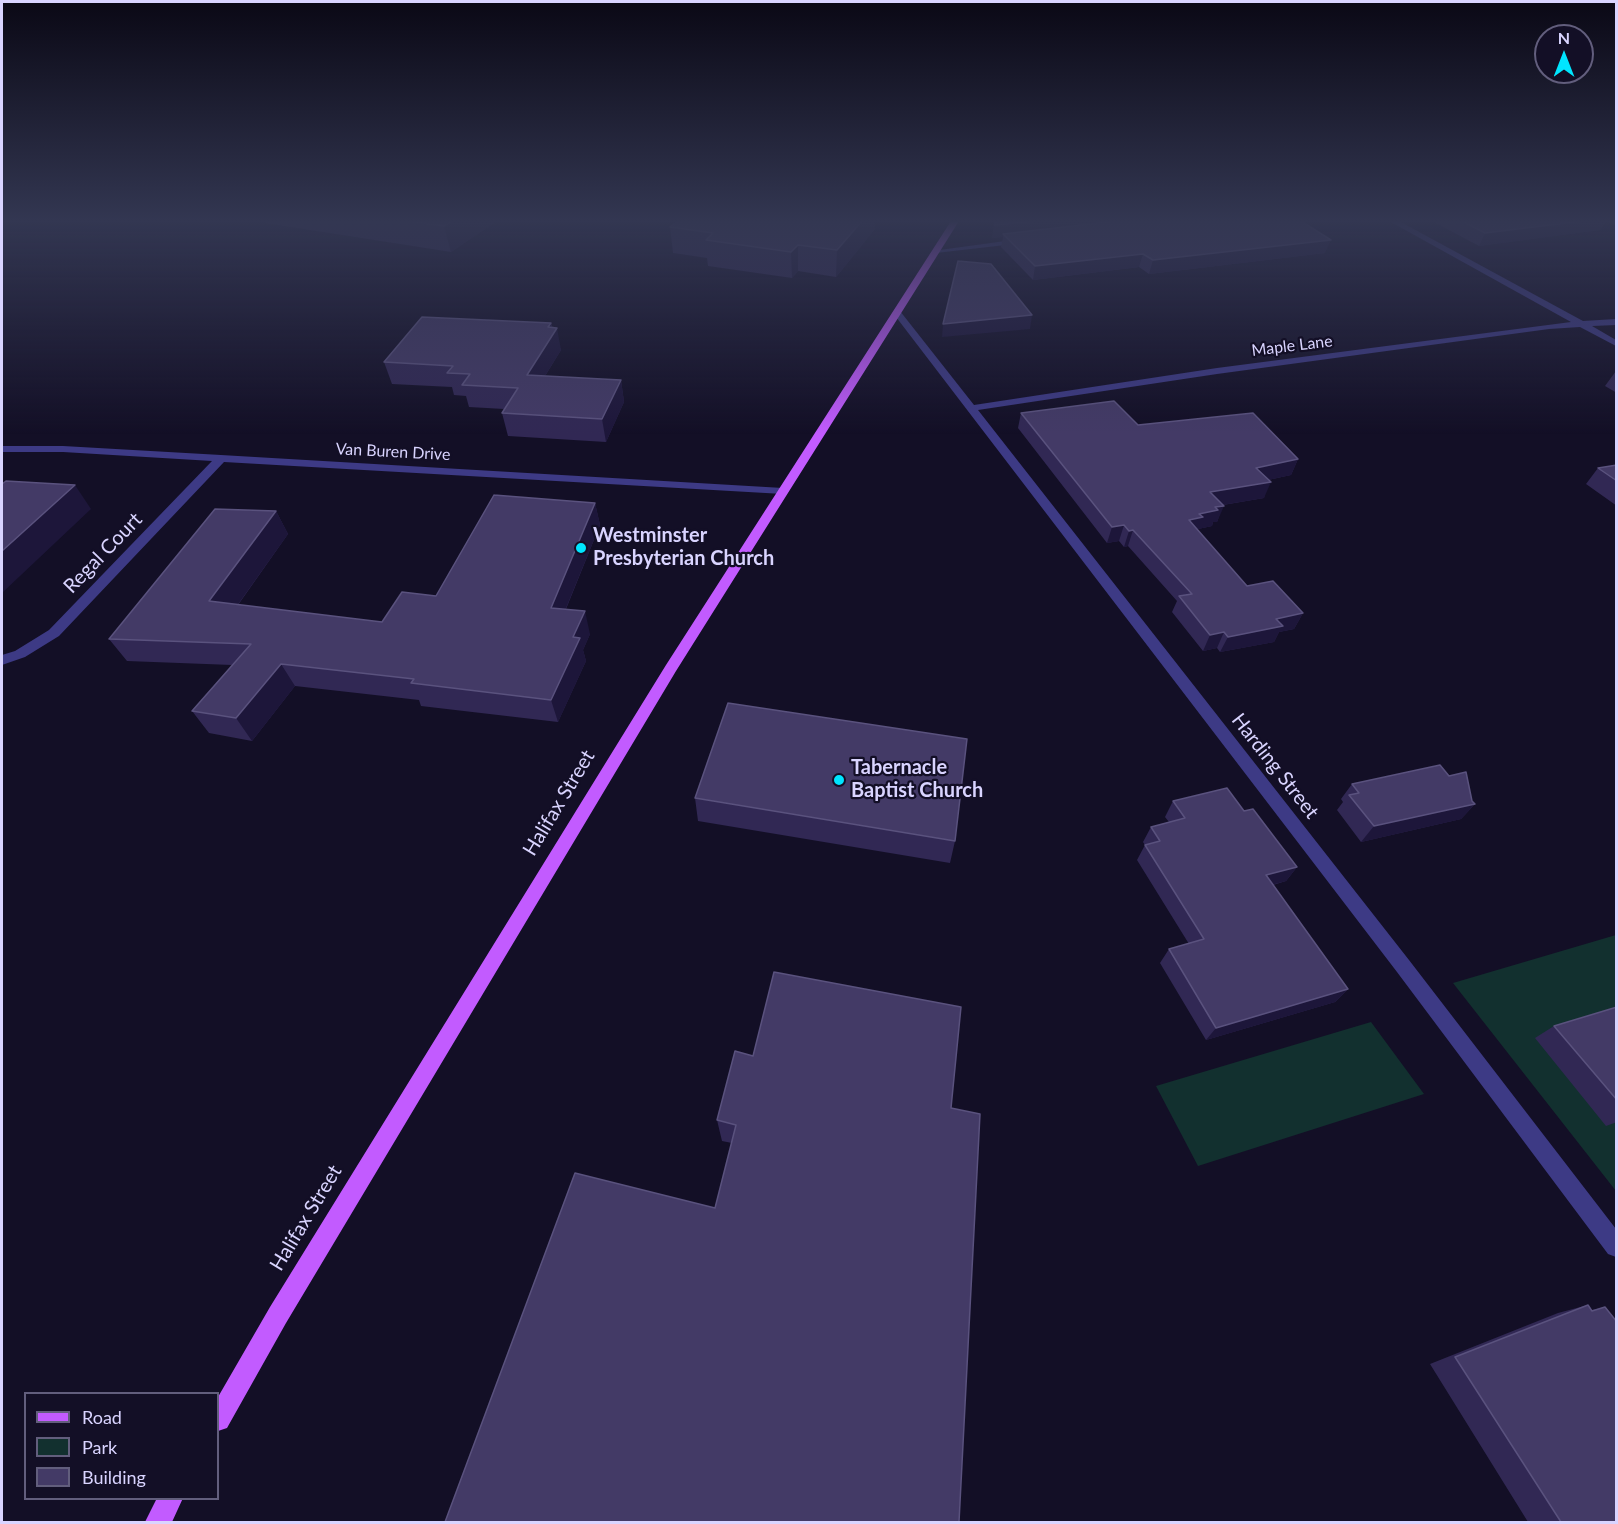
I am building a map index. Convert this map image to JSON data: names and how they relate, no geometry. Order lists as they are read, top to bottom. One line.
{"streets":{"main road":["Halifax Street"],"street":["Maple Lane","Van Buren Drive","Regal Court","Harding Street"]},"crossings":[["Maple Lane","Harding Street"],["Van Buren Drive","Regal Court"],["Van Buren Drive","Halifax Street"],["Harding Street","Halifax Street"]],"places":["Westminster Presbyterian Church","Tabernacle Baptist Church"],"legend":["Road","Park","Building"],"north":"top"}
